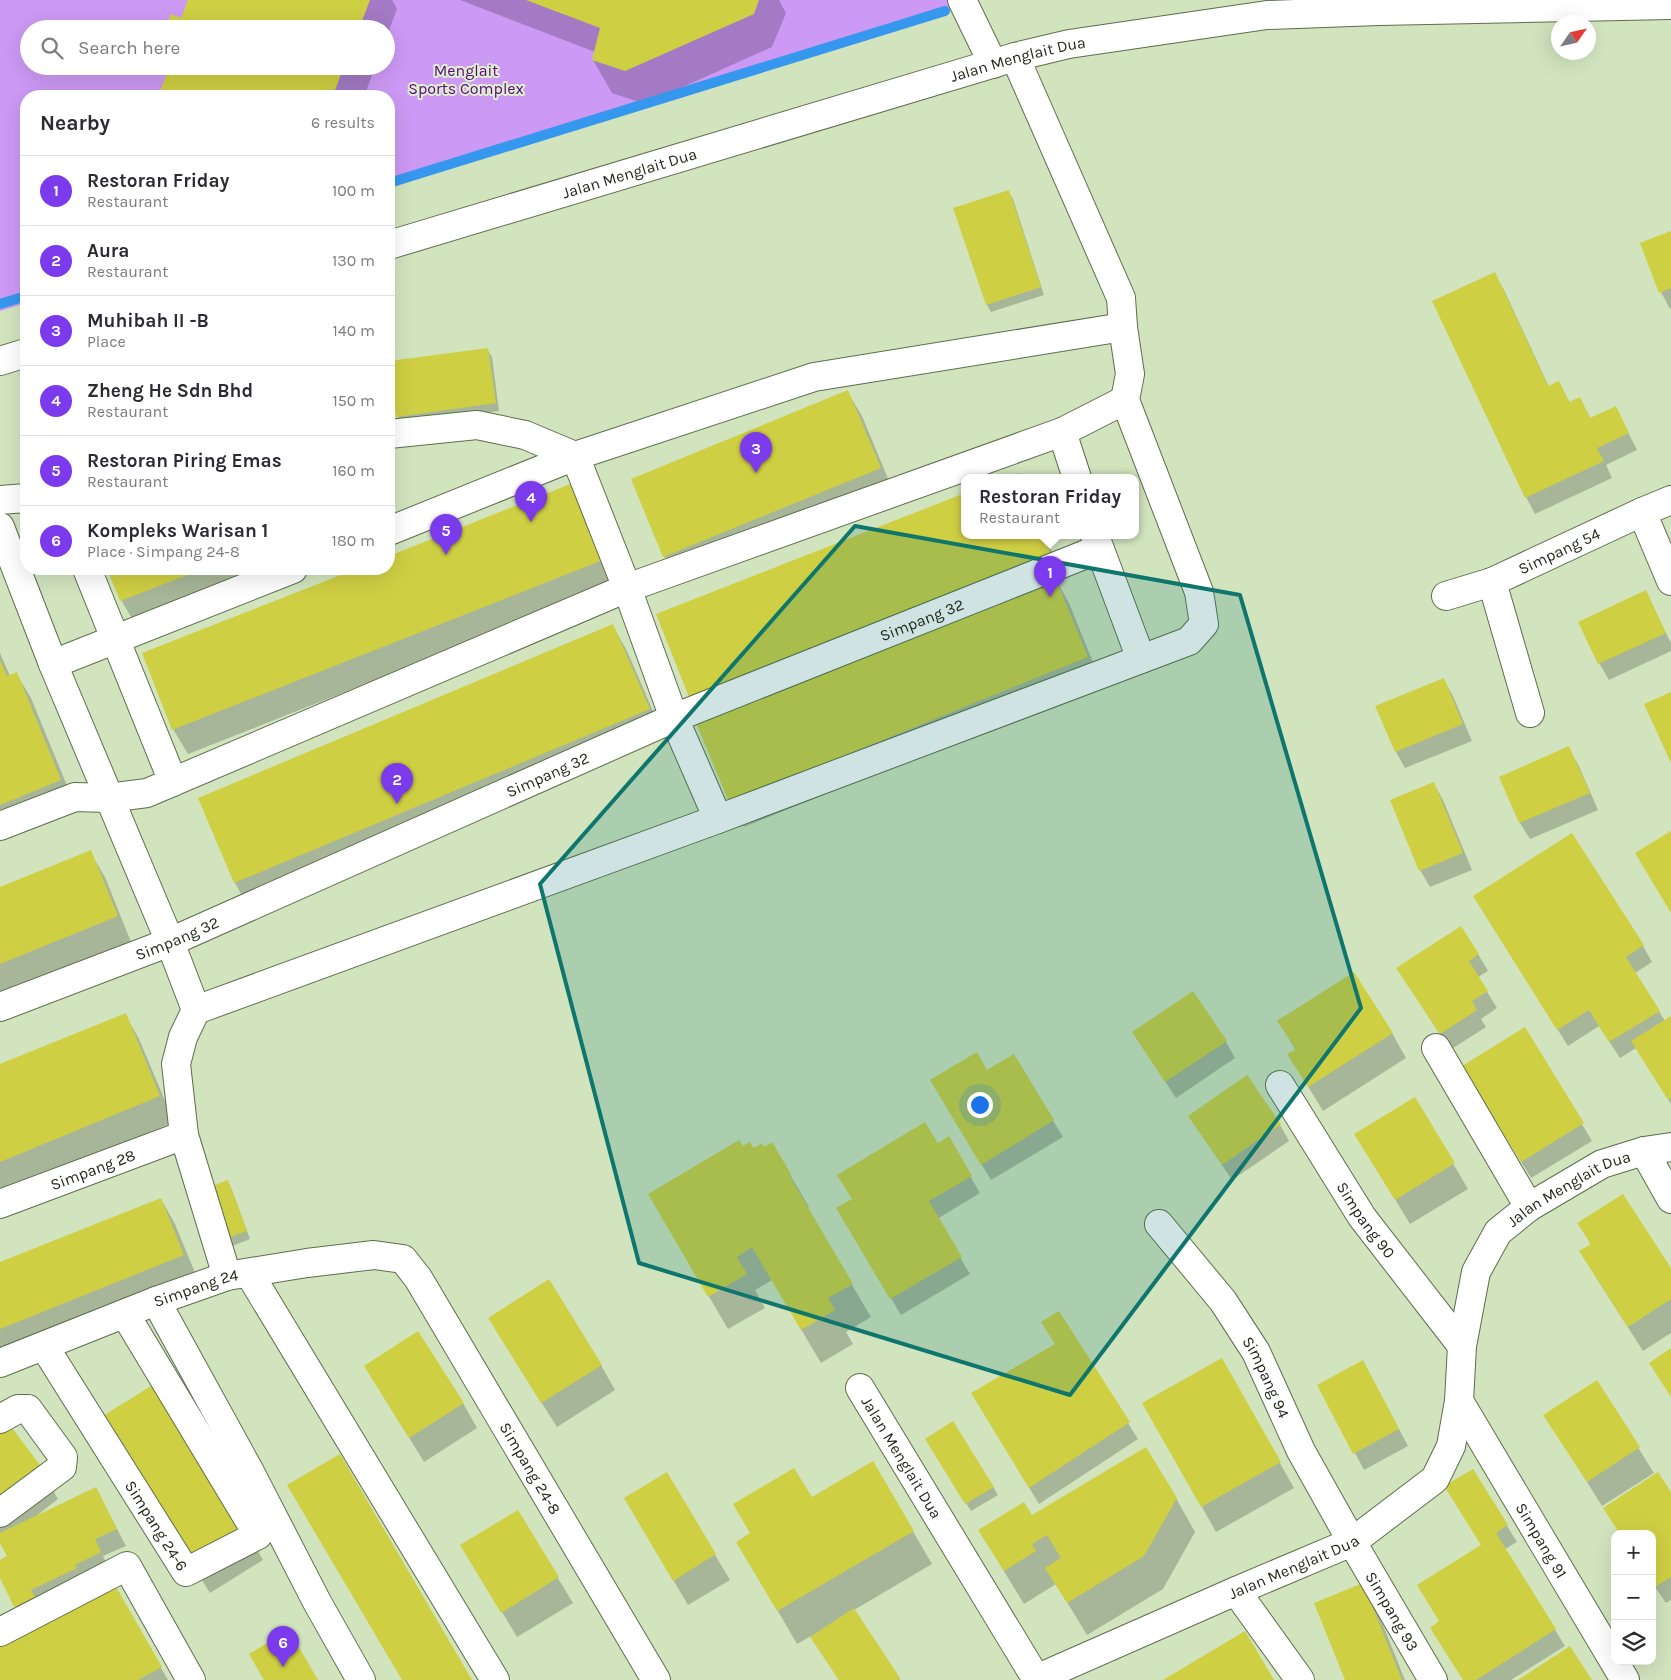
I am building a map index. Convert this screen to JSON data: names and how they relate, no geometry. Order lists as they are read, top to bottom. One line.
{"streets":{"street":["Jalan Menglait Dua","Simpang 54","Simpang 32","Simpang 28","Simpang 90","Simpang 24","Simpang 94","Simpang 24-8","Simpang 24-6","Simpang 91","Simpang 93"]},"crossings":[["Jalan Menglait Dua","Simpang 90"],["Jalan Menglait Dua","Simpang 94"],["Jalan Menglait Dua","Simpang 91"],["Jalan Menglait Dua","Simpang 93"],["Simpang 24","Simpang 24-8"],["Simpang 24","Simpang 24-6"],["Simpang 94","Simpang 93"]],"parks":["Menglait Sports Complex"],"north":"top right","page":{"search":"Search here","heading":["Nearby","6 results"],"list":[{"mark":"1","name":"Restoran Friday","note":"Restaurant","value":"100 m"},{"mark":"2","name":"Aura","note":"Restaurant","value":"130 m"},{"mark":"3","name":"Muhibah II -B","note":"Place","value":"140 m"},{"mark":"4","name":"Zheng He Sdn Bhd","note":"Restaurant","value":"150 m"},{"mark":"5","name":"Restoran Piring Emas","note":"Restaurant","value":"160 m"},{"mark":"6","name":"Kompleks Warisan 1","note":"Place · Simpang 24-8","value":"180 m"}],"pins":["3","4","5","1","2","6"],"popup":["Restoran Friday","Restaurant"],"map_buttons":["+","−"]}}
